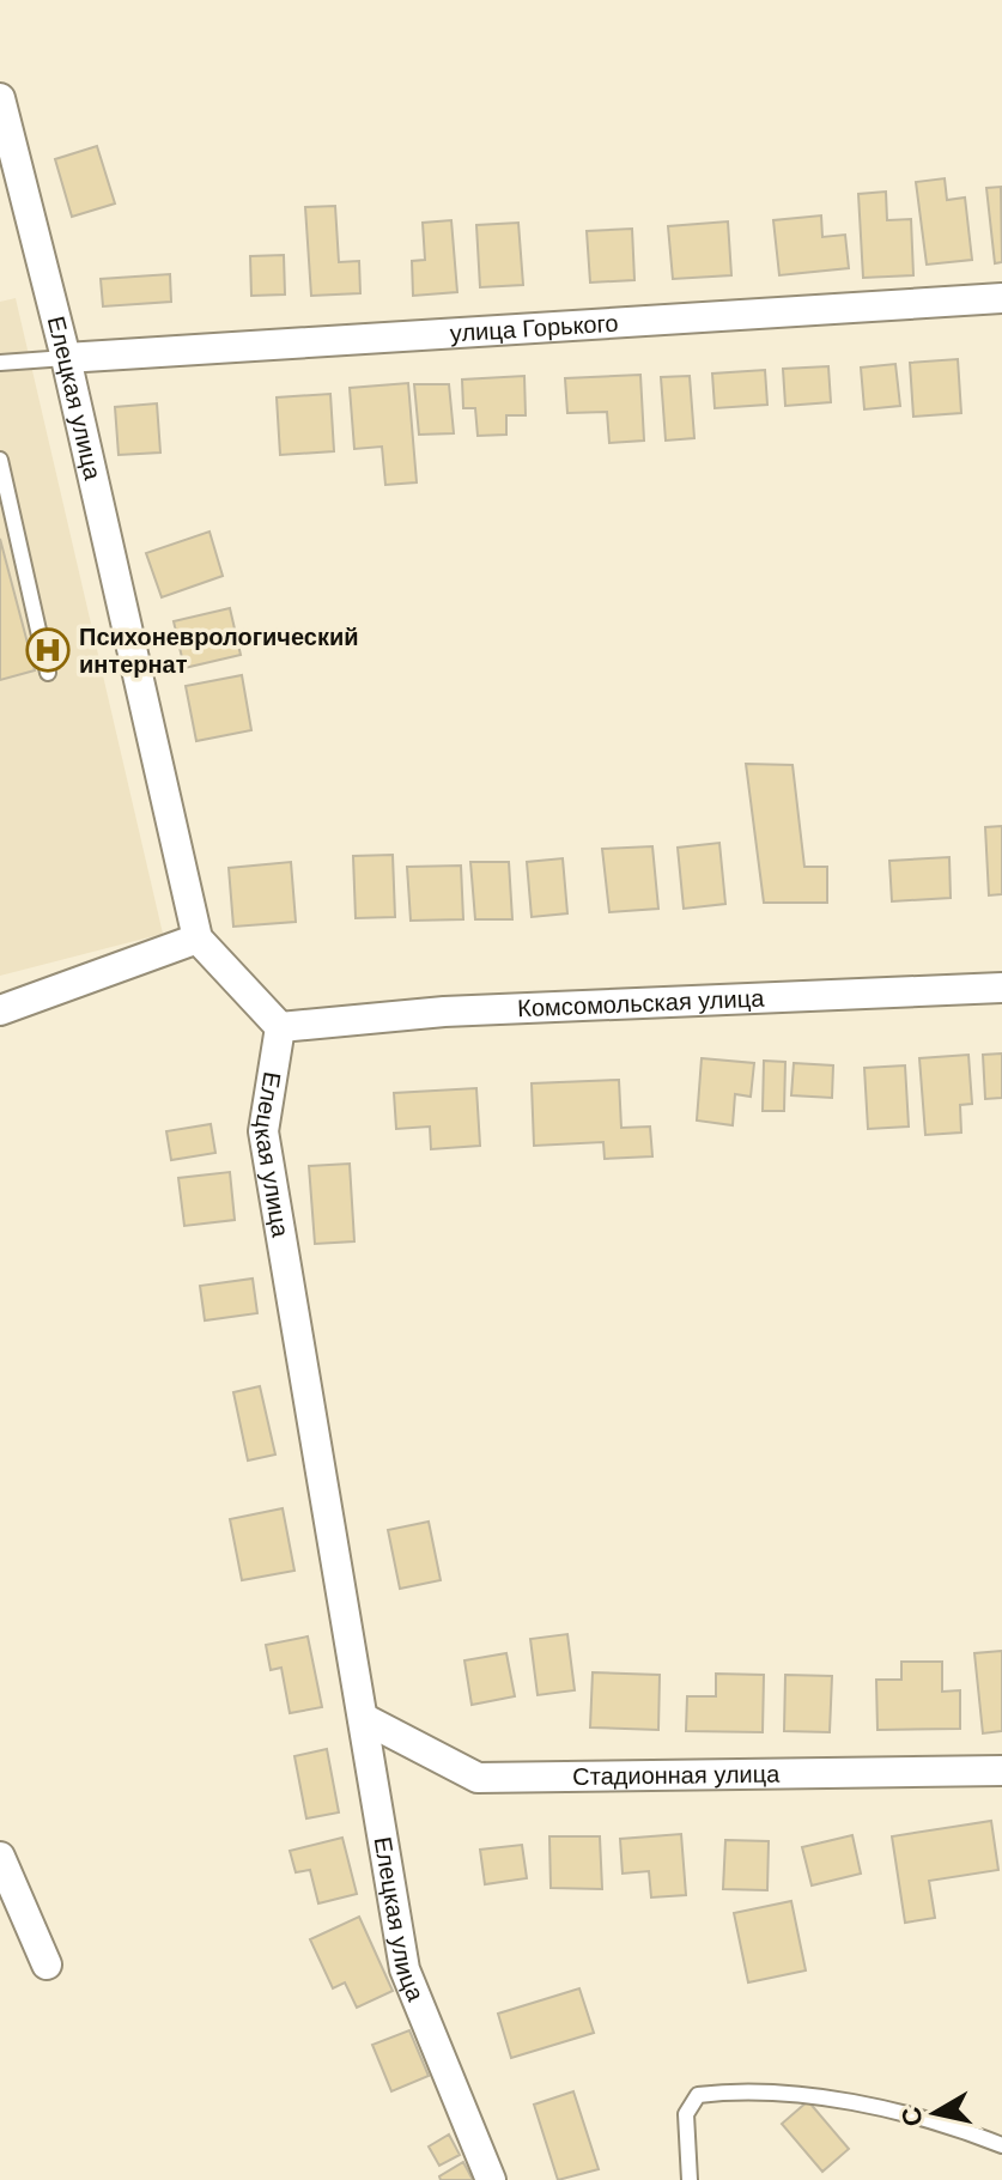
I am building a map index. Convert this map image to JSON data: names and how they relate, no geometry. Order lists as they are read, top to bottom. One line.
{"streets":{"street":["улица Горького","Елецкая улица","Комсомольская улица","Стадионная улица"]},"crossings":[["улица Горького","Елецкая улица"],["Елецкая улица","Комсомольская улица"],["Елецкая улица","Стадионная улица"]],"places":{"hospital":["Психоневрологический интернат"]},"north":"left"}
